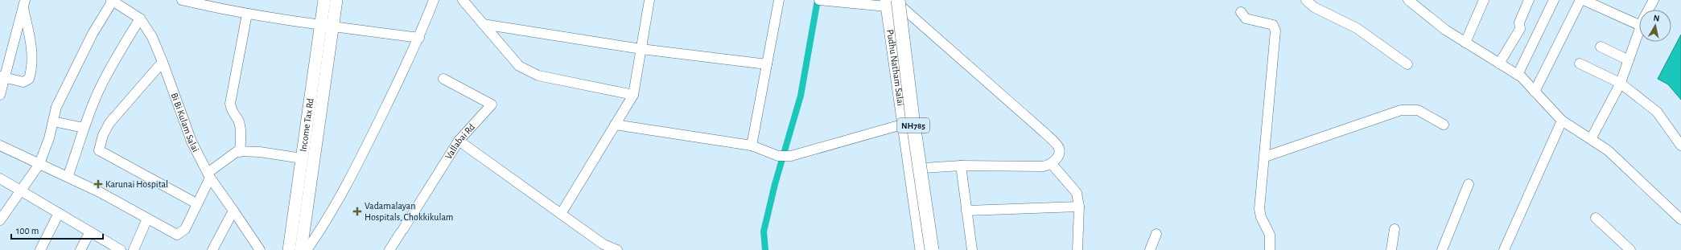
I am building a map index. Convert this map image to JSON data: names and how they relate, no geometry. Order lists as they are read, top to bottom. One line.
{"streets":{"highway":["NH785"],"main road":["Pudhu Natham Salai","Income Tax Rd"],"street":["Bi Bi Kulam Salai","Vallabai Rd"]},"crossings":[["Pudhu Natham Salai","NH785"]],"places":{"health":["Karunai Hospital","Vadamalayan Hospitals, Chokkikulam"]},"scale_bar":"100 m","north":"top"}
